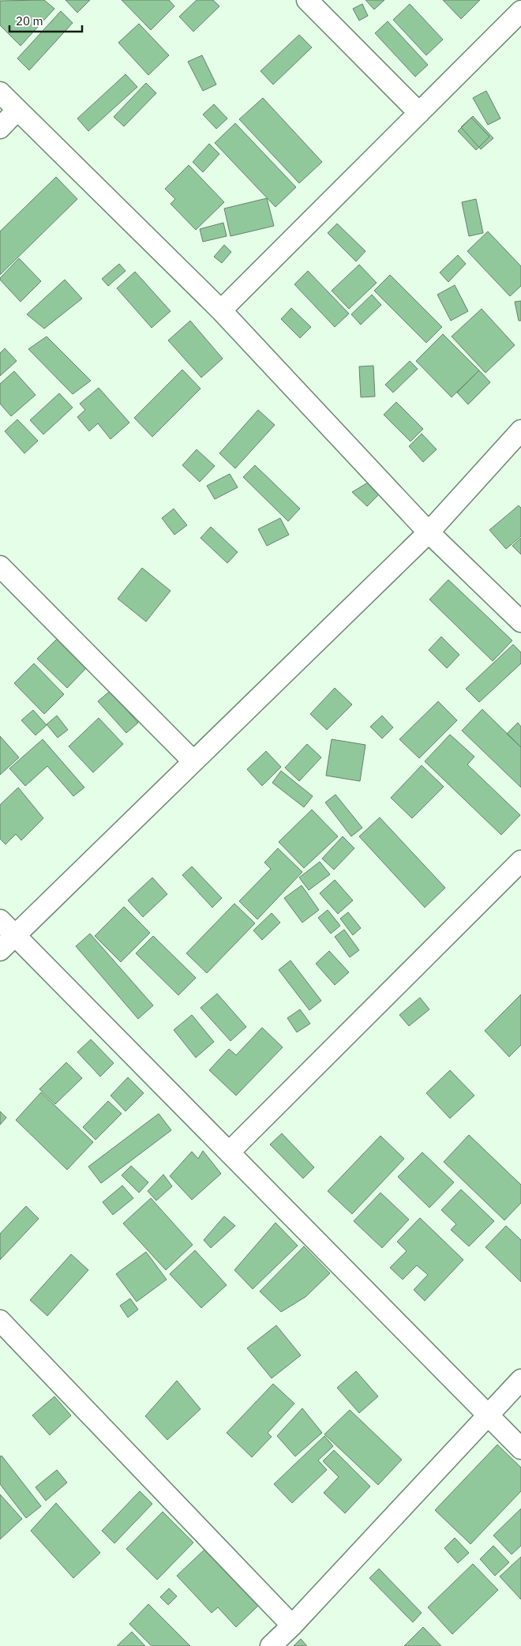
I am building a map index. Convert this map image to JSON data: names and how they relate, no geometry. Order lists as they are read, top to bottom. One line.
{"scale_bar":"20 m"}
